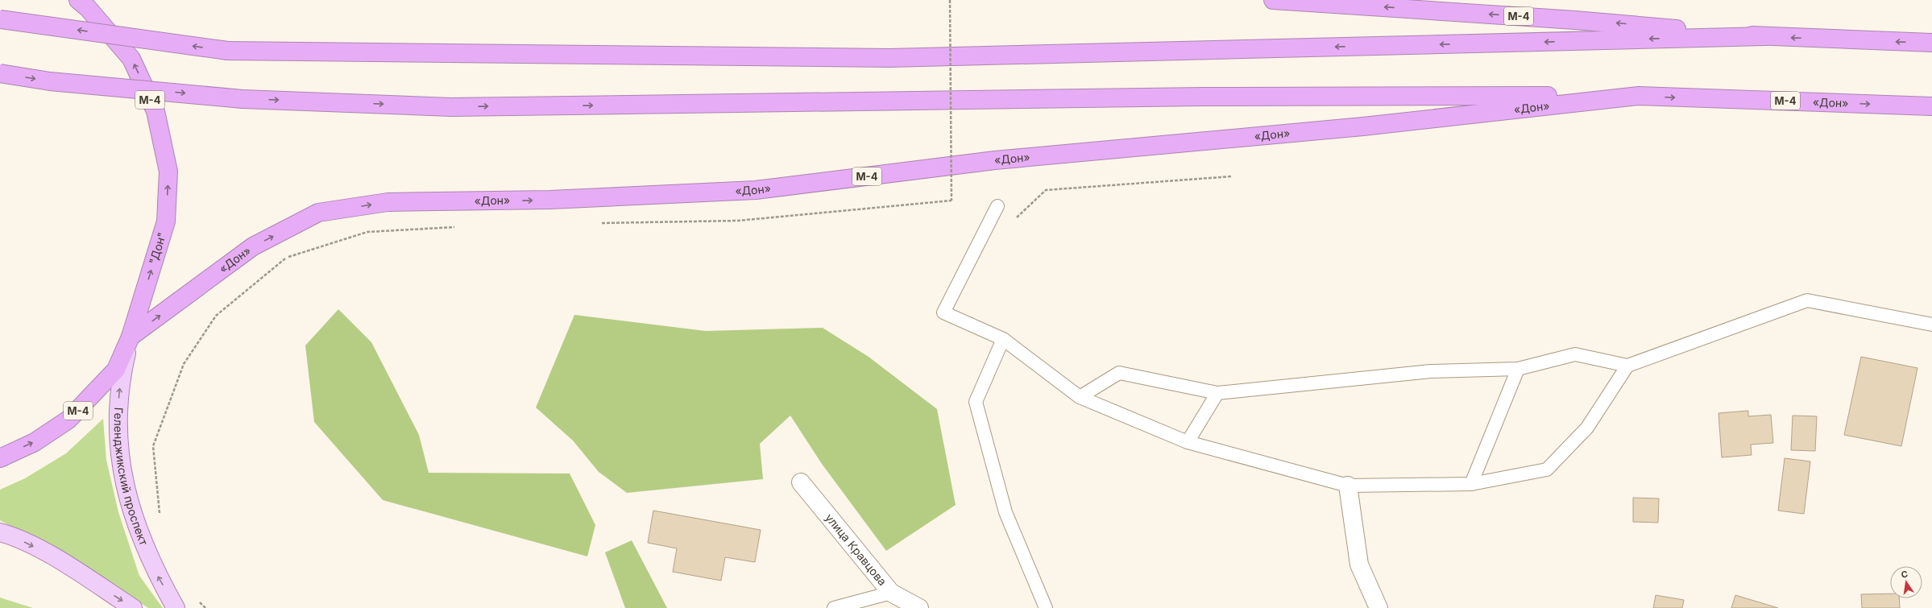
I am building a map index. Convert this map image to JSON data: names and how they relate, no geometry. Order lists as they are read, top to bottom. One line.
{"streets":{"highway":["М-4","«Дон»","\"Дон\""],"main road":["Геленджикский проспект"],"street":["улица Кравцова"]},"crossings":[["«Дон»","\"Дон\""],["«Дон»","Геленджикский проспект"],["\"Дон\"","Геленджикский проспект"]],"one_way":["\"Дон\"","Геленджикский проспект"],"north":"top"}
